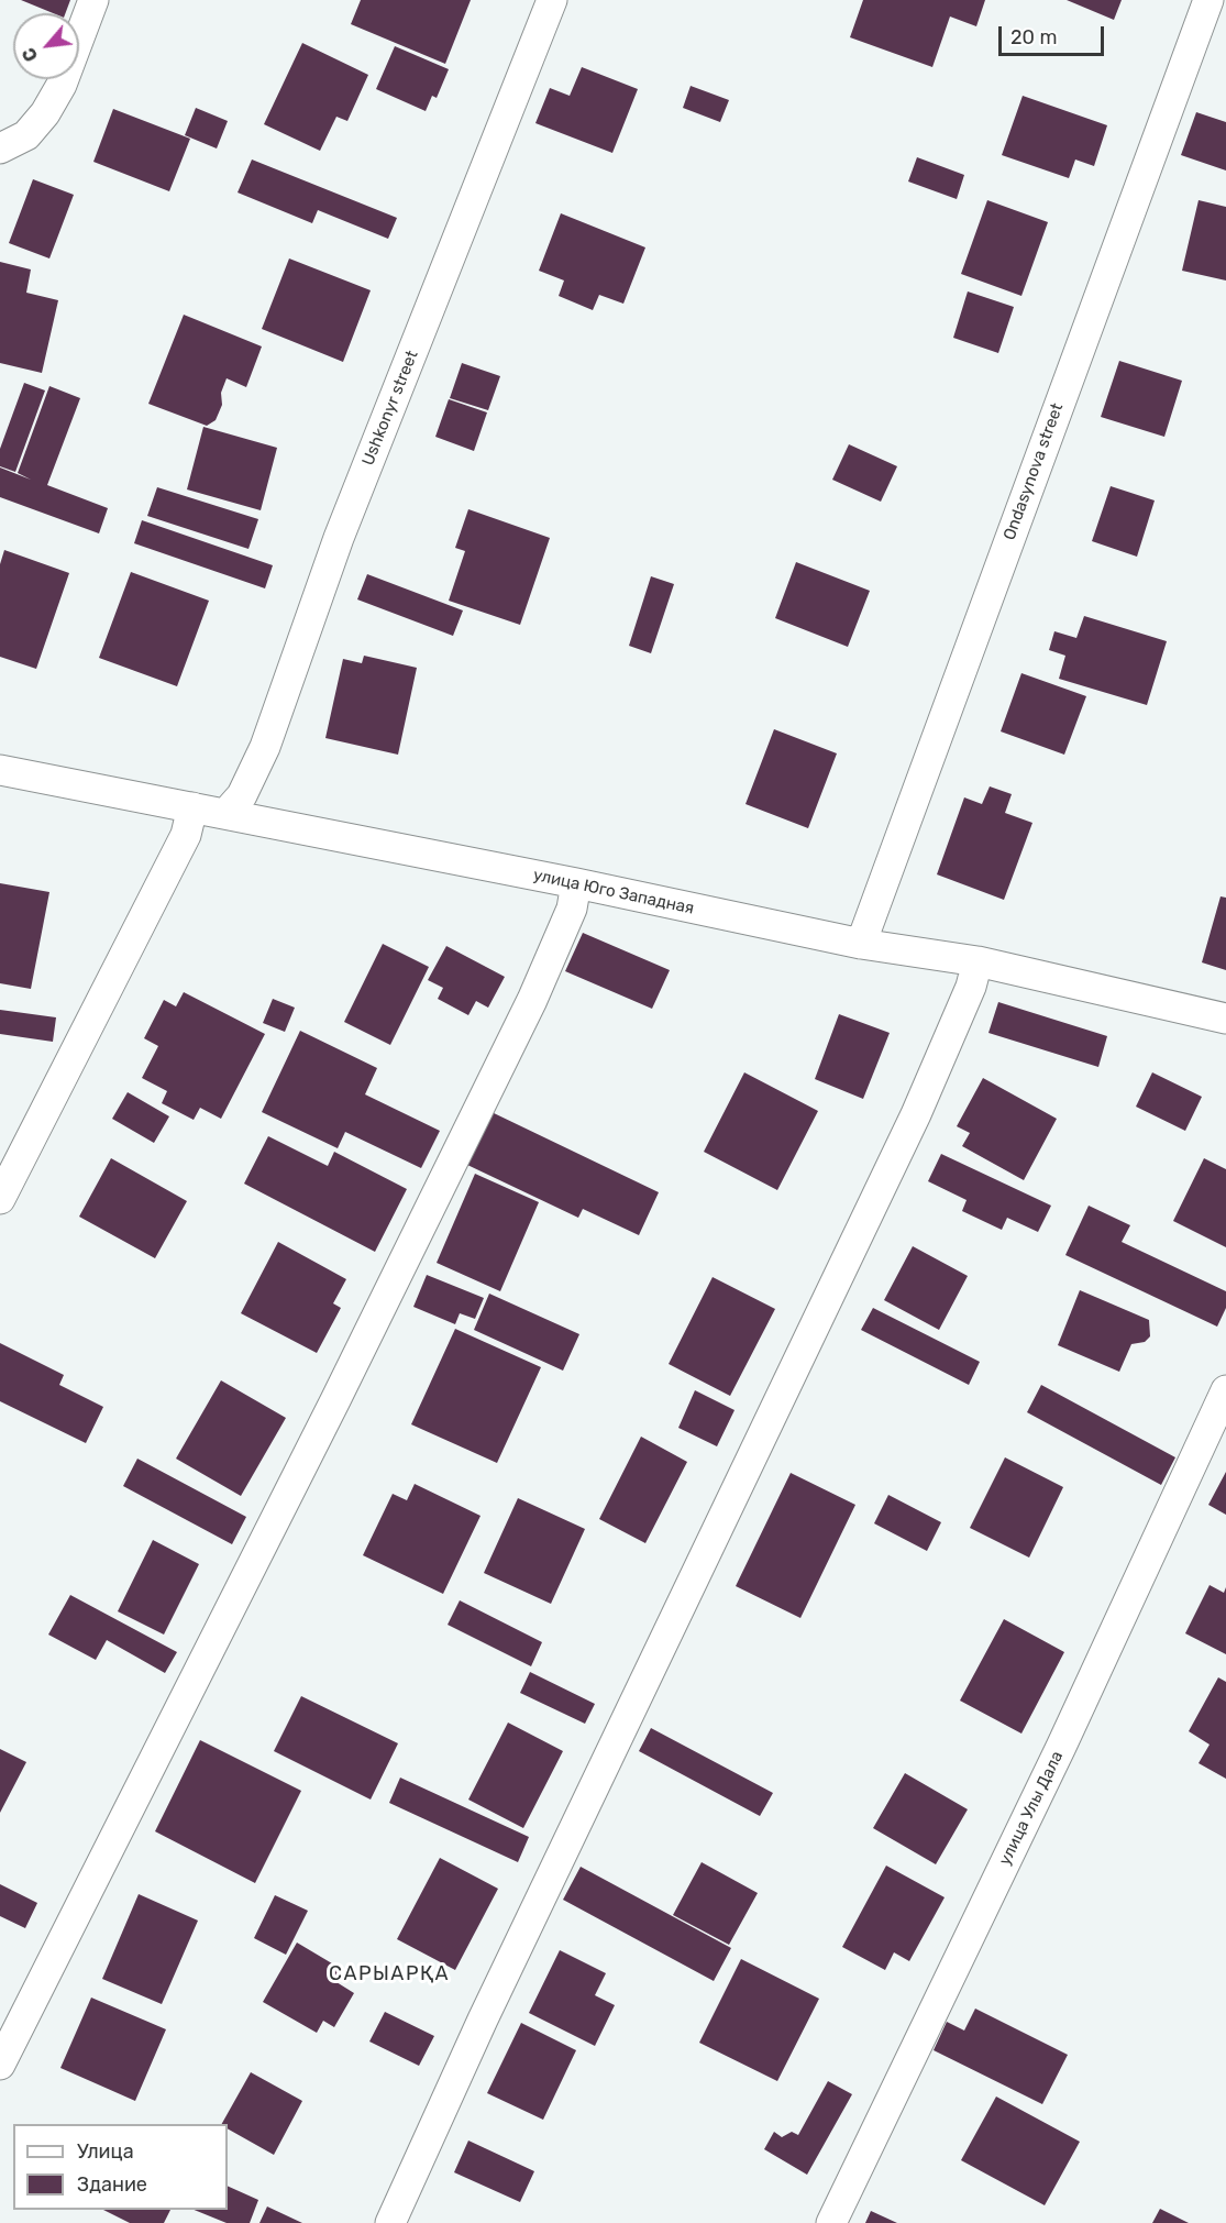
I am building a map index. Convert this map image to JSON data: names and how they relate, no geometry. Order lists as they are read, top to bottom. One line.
{"streets":{"street":["Ushkonyr street","Ondasynova street","улица Юго Западная","улица Улы Дала"]},"crossings":[["Ushkonyr street","улица Юго Западная"],["Ondasynova street","улица Юго Западная"]],"districts":["САРЫАРҚА"],"legend":["Улица","Здание"],"scale_bar":"20 m","north":"bottom left"}
